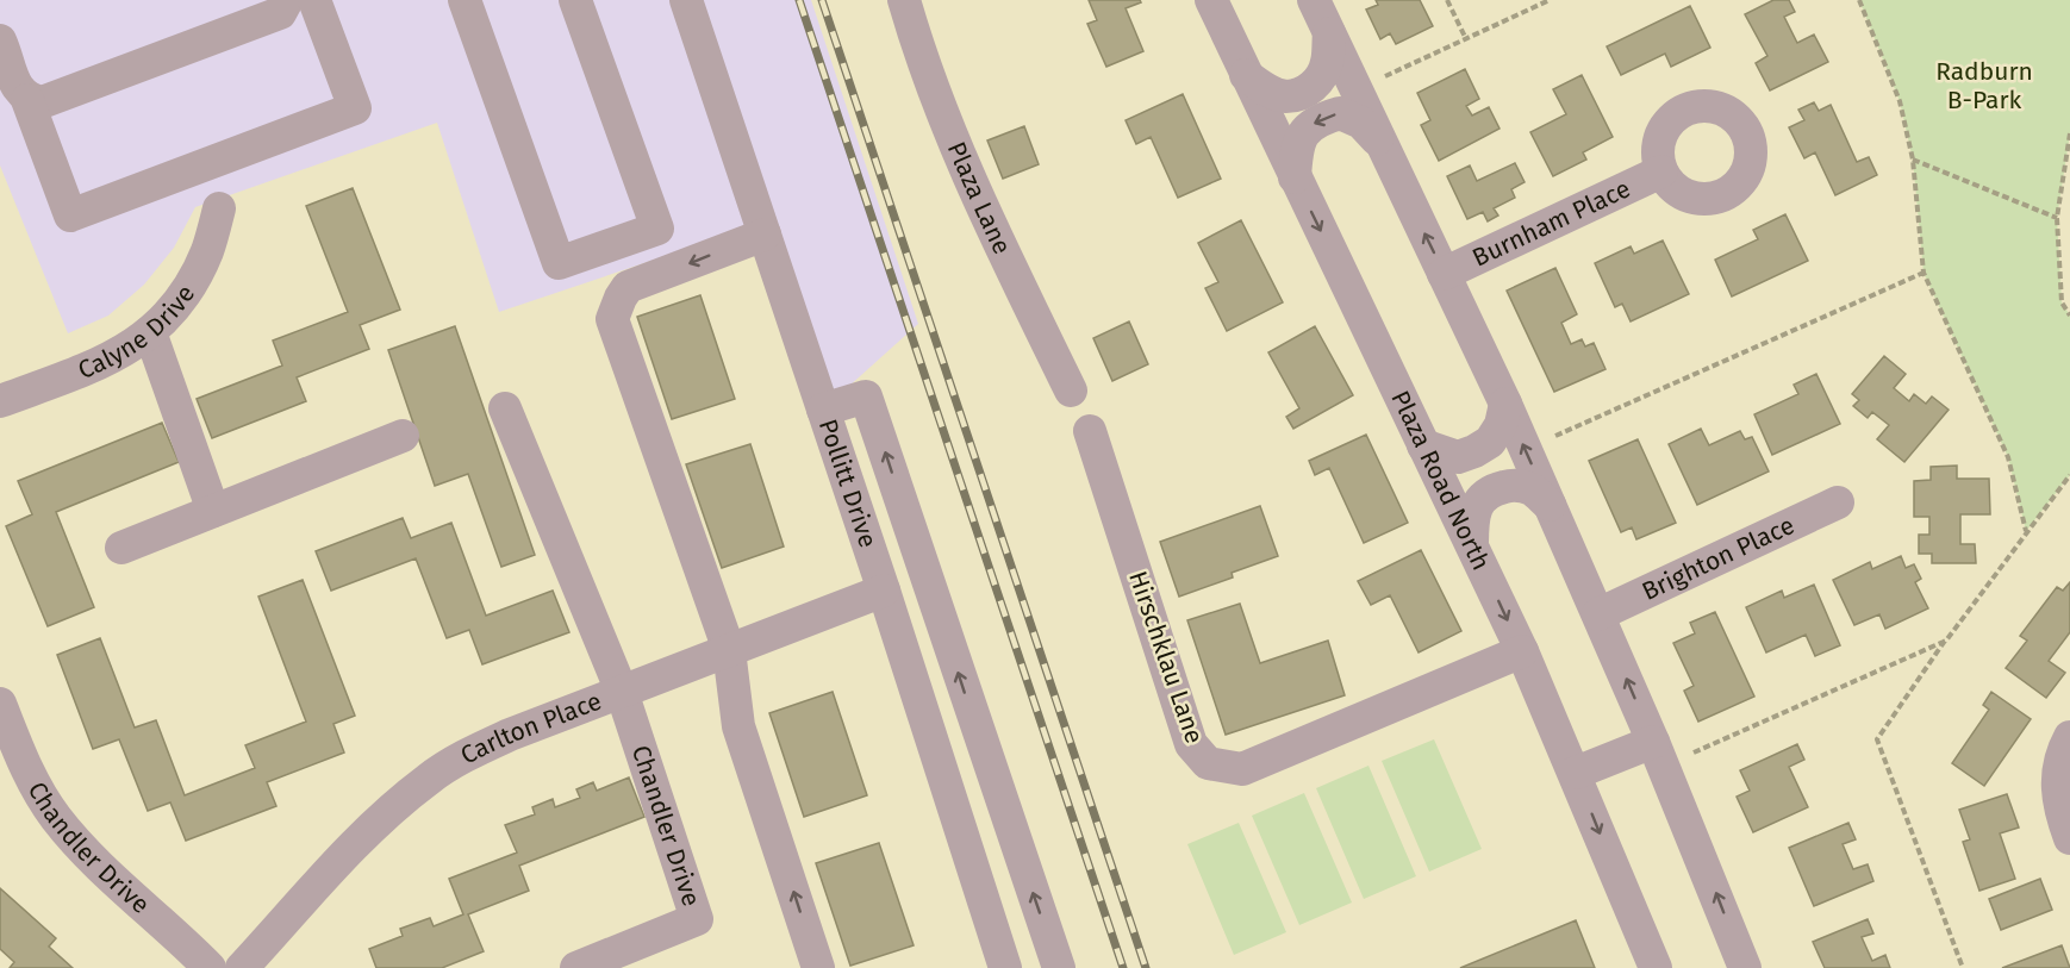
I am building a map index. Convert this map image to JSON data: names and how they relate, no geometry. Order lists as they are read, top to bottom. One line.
{"streets":{"street":["Plaza Lane","Burnham Place","Calyne Drive","Plaza Road North","Pollitt Drive","Brighton Place","Hirschklau Lane","Carlton Place","Chandler Drive"]},"crossings":[["Plaza Road North","Hirschklau Lane"],["Pollitt Drive","Carlton Place"],["Carlton Place","Chandler Drive"]],"parks":["Radburn B-Park"]}
